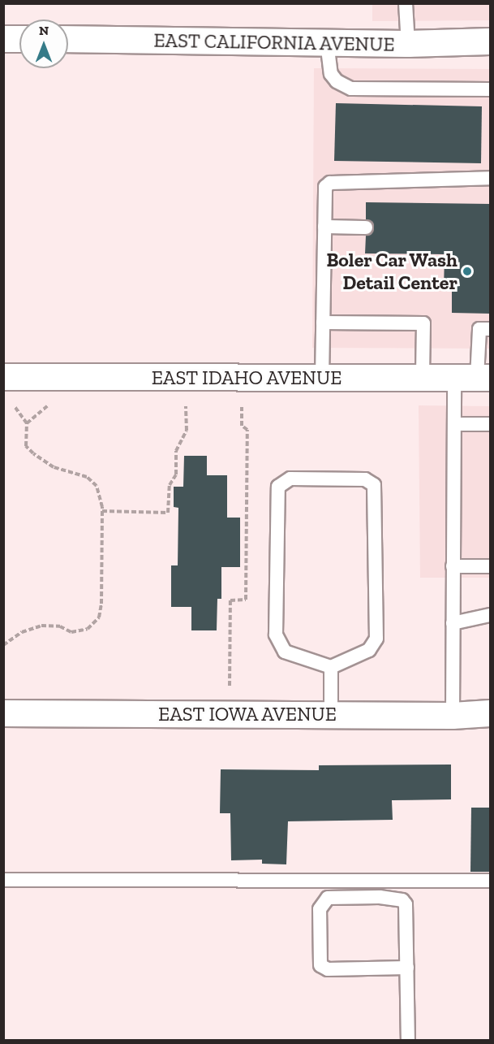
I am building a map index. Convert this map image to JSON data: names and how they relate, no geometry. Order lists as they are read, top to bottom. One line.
{"streets":{"street":["EAST CALIFORNIA AVENUE","EAST IDAHO AVENUE","EAST IOWA AVENUE"]},"places":["Boler Car Wash Detail Center"],"north":"top"}
